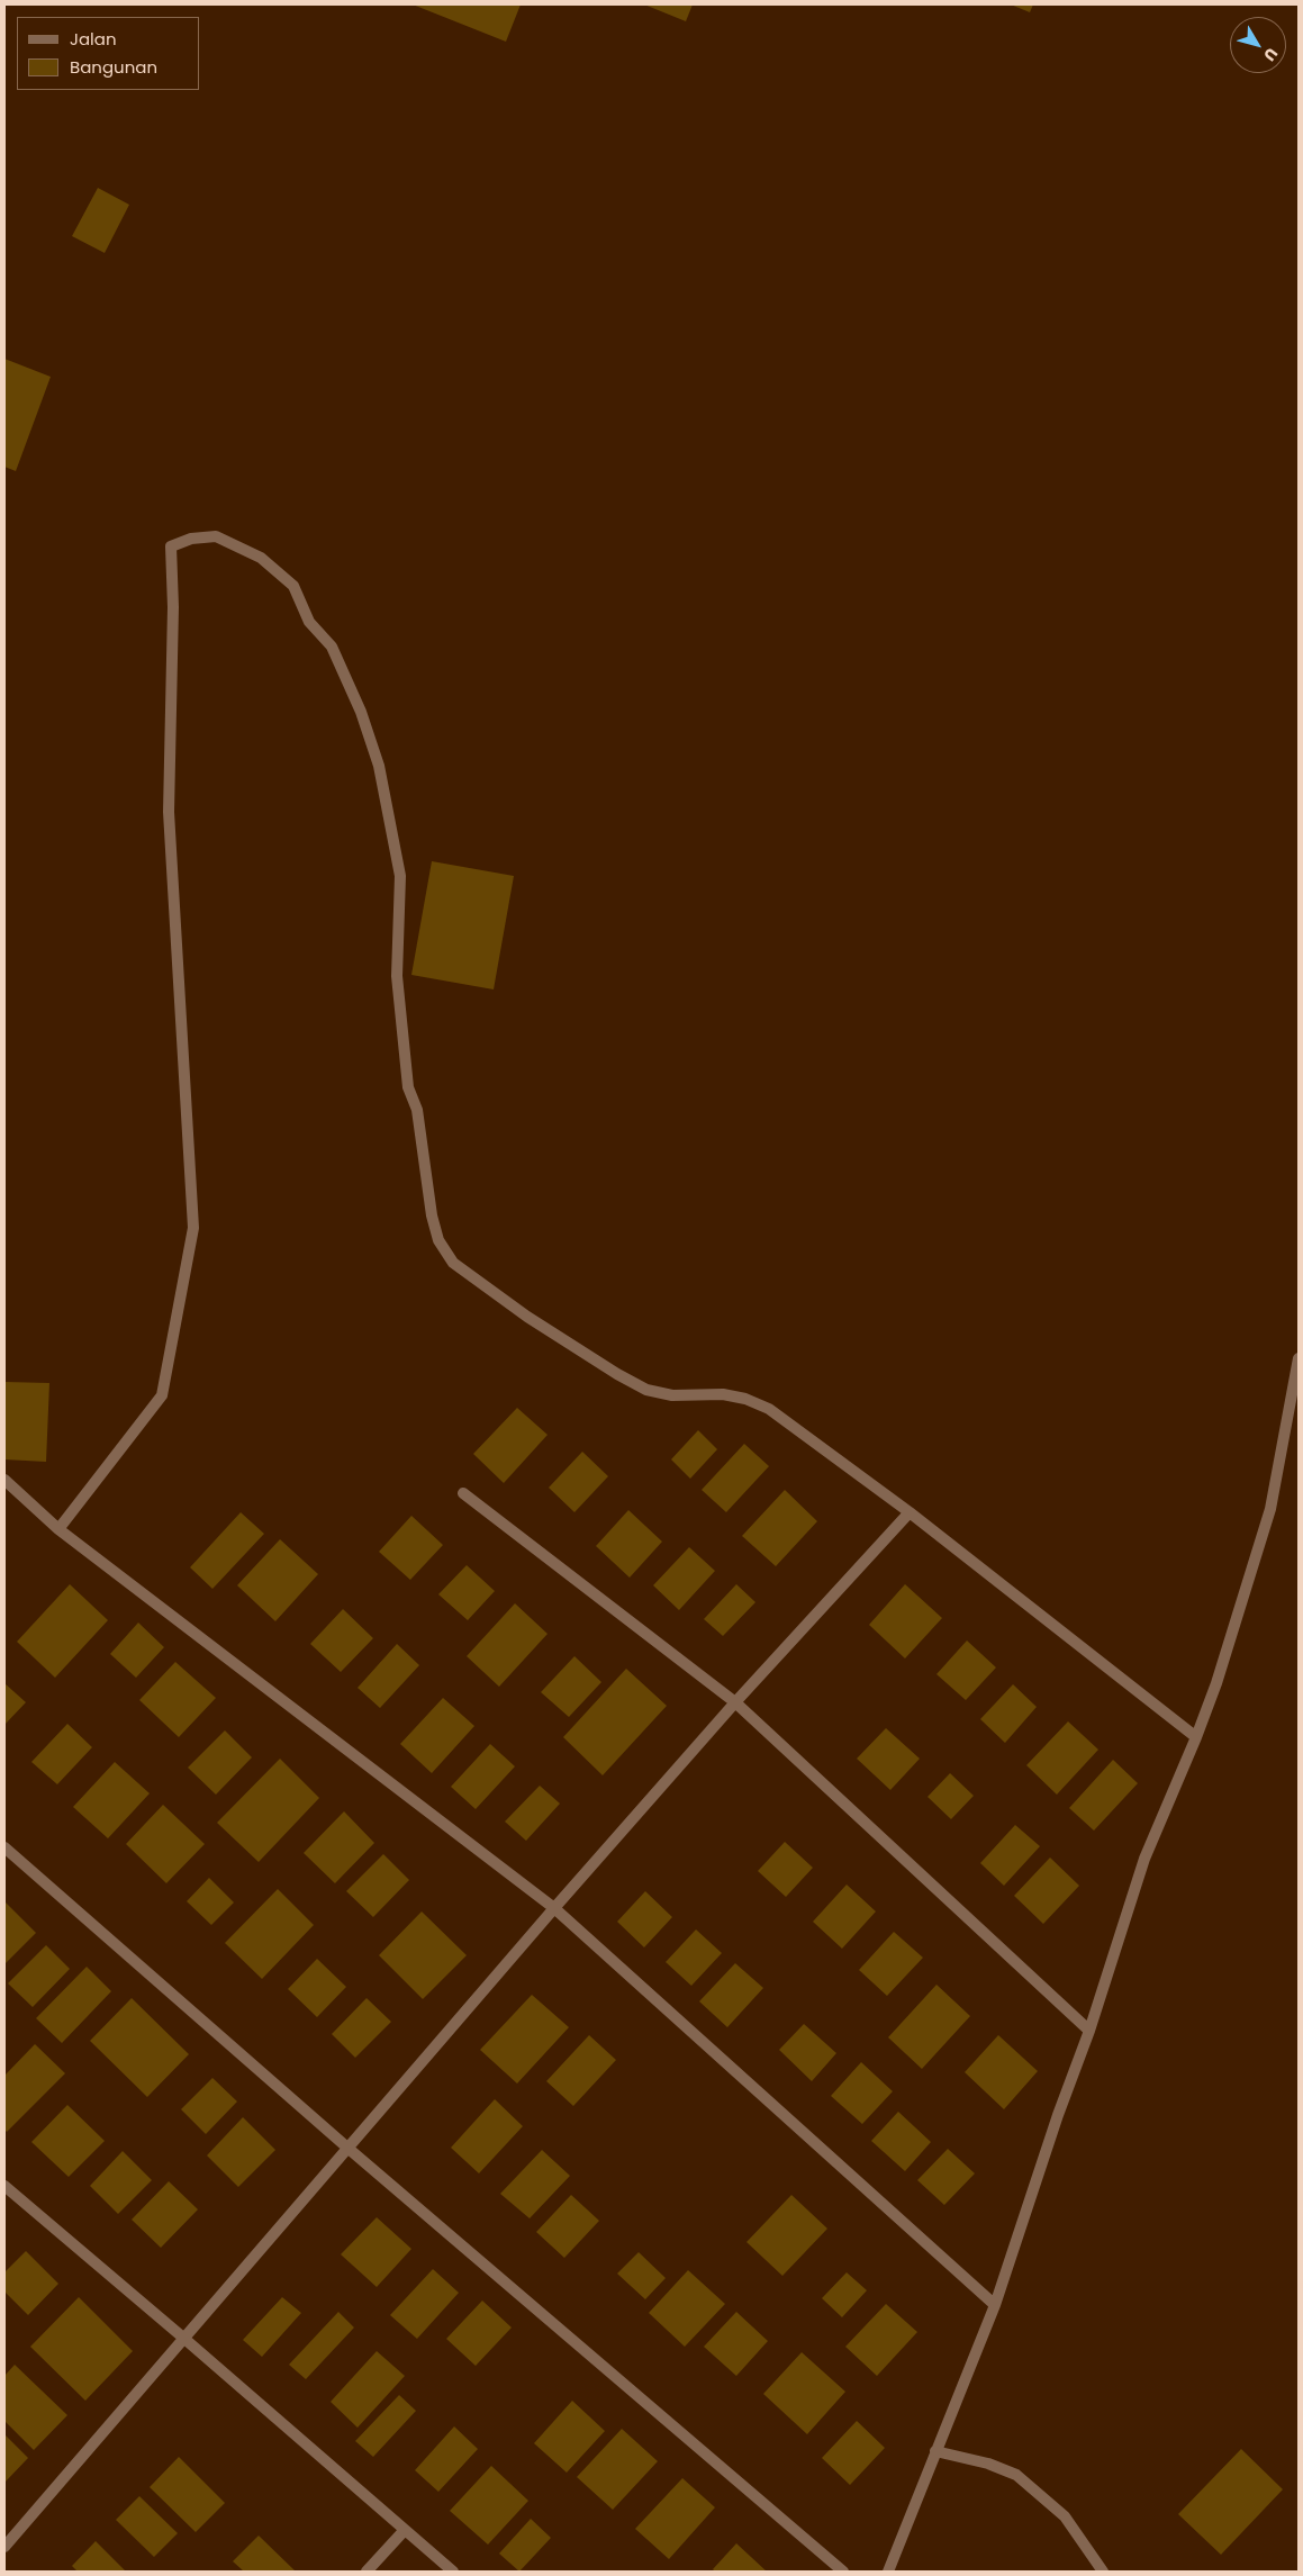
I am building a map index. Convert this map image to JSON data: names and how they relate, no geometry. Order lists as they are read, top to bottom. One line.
{"legend":["Jalan","Bangunan"],"north":"bottom right"}
